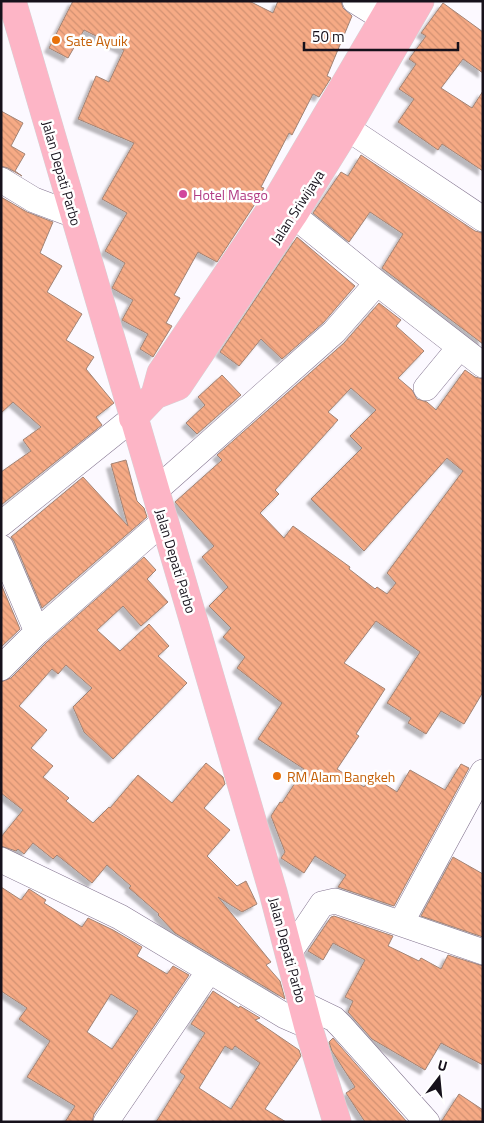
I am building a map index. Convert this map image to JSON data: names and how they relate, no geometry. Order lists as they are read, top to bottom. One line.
{"streets":{"main road":["Jalan Depati Parbo","Jalan Sriwijaya"]},"crossings":[["Jalan Depati Parbo","Jalan Sriwijaya"]],"places":["Sate Ayuik","Hotel Masgo","RM Alam Bangkeh"],"scale_bar":"50 m","north":"top"}
